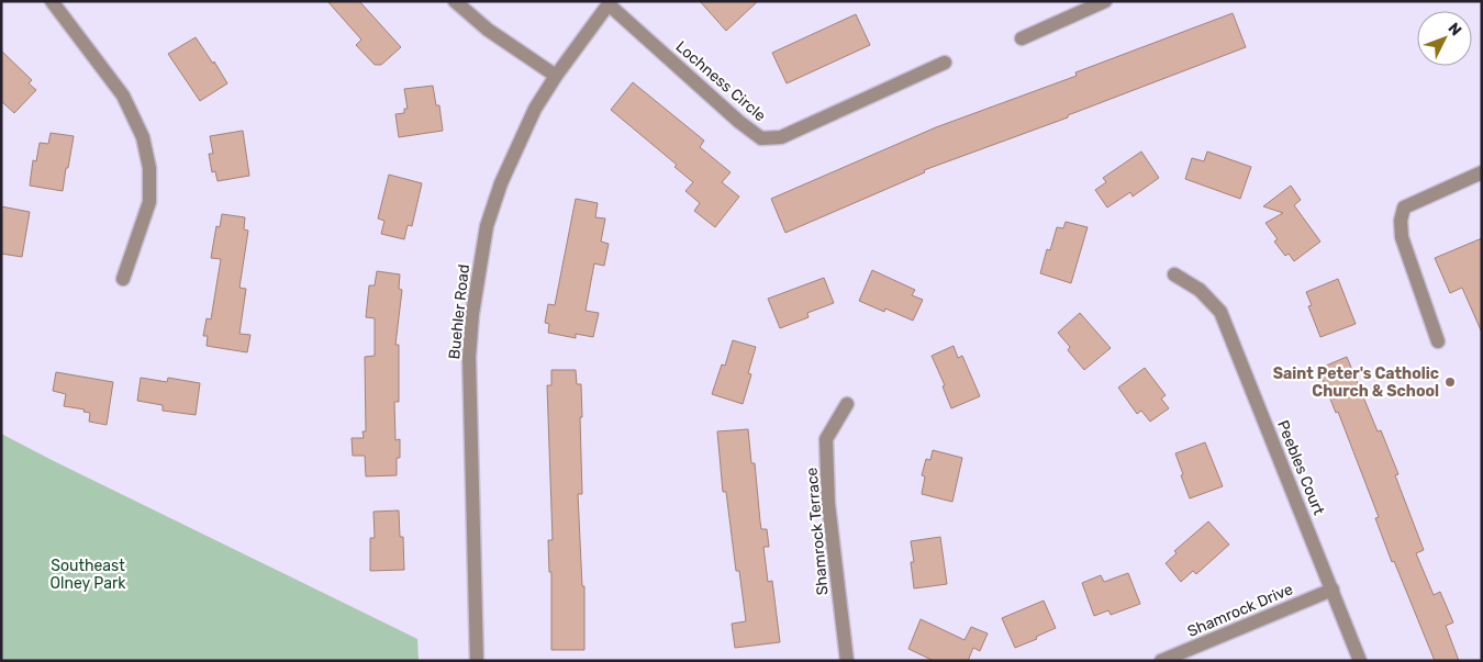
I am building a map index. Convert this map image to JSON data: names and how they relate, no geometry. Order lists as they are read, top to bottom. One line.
{"streets":{"street":["Lochness Circle","Buehler Road","Peebles Court","Shamrock Terrace","Shamrock Drive"]},"crossings":[["Lochness Circle","Buehler Road"],["Peebles Court","Shamrock Drive"]],"parks":["Southeast Olney Park"],"places":["Saint Peter's Catholic Church & School"],"north":"top right"}
